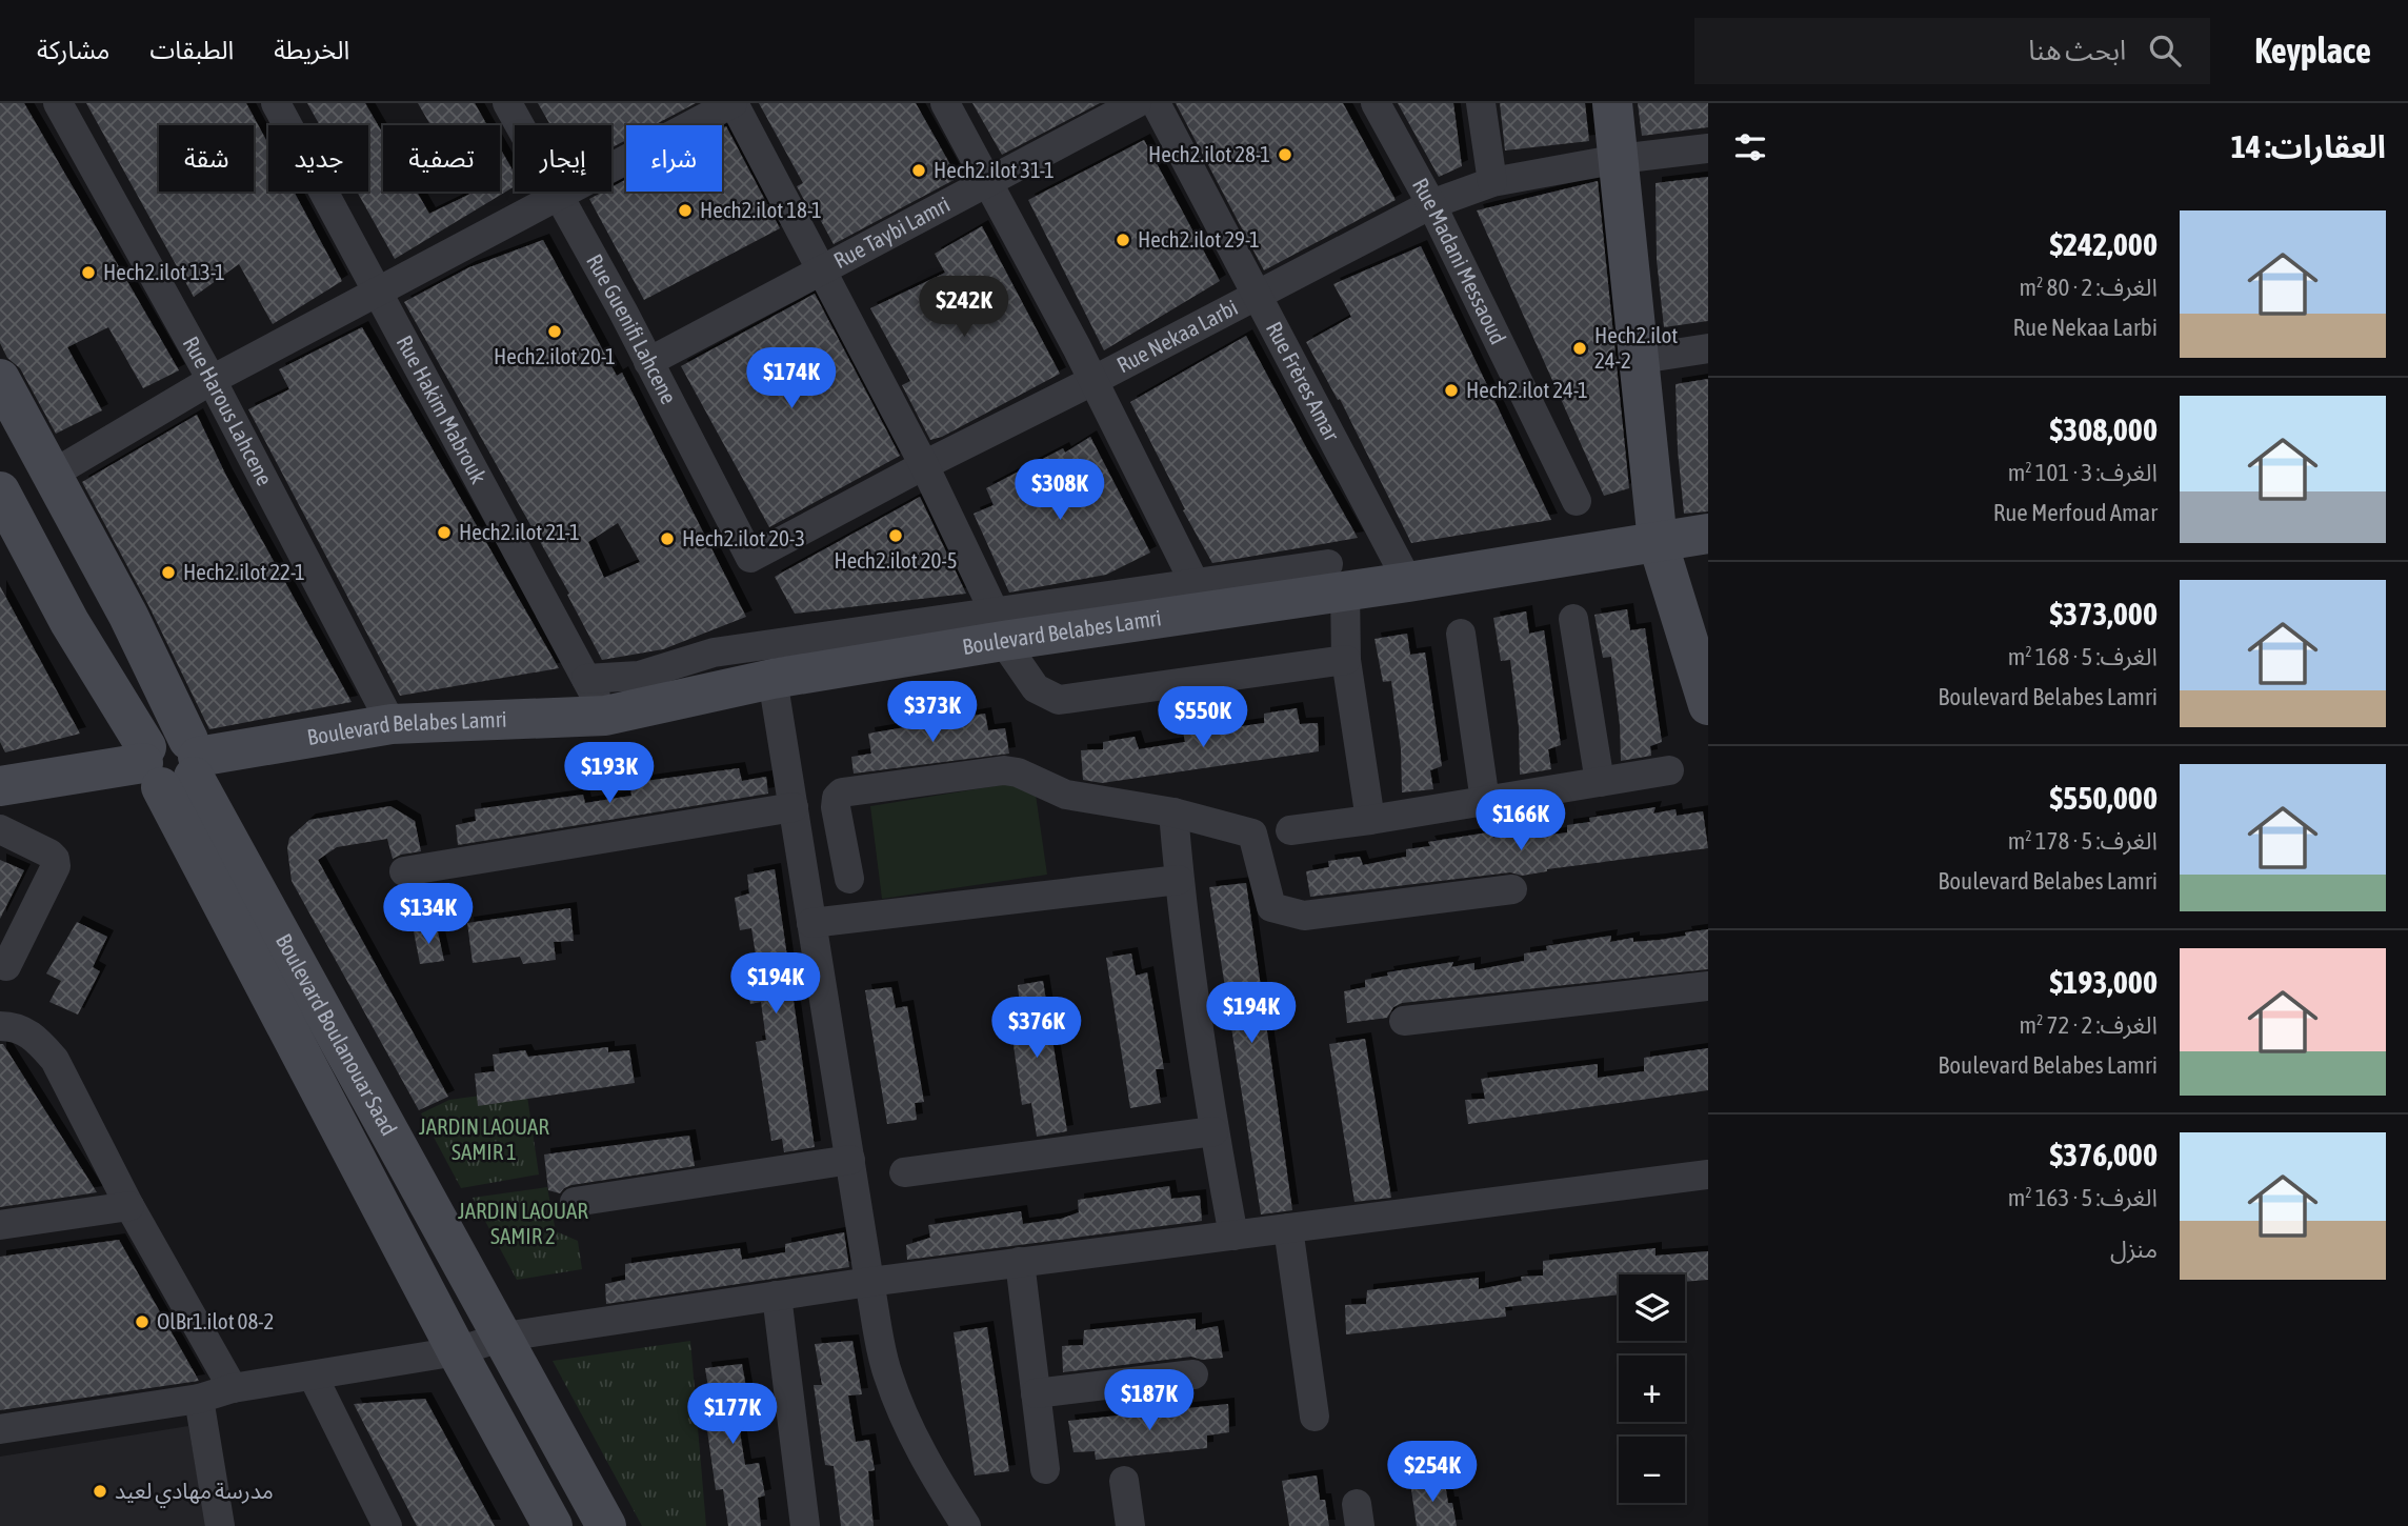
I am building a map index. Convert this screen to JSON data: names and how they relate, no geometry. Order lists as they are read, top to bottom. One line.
{"streets":{"main road":["Boulevard Belabes Lamri","Boulevard Boulanouar Saad"],"street":["Rue Taybi Lamri","Rue Madani Messaoud","Rue Guenifi Lahcene","Rue Nekaa Larbi","Rue Frères Amar","Rue Hakim Mabrouk","Rue Harous Lahcene"]},"crossings":[["Rue Taybi Lamri","Rue Guenifi Lahcene"],["Rue Madani Messaoud","Rue Nekaa Larbi"],["Rue Guenifi Lahcene","Rue Nekaa Larbi"],["Rue Nekaa Larbi","Rue Frères Amar"],["Rue Frères Amar","Boulevard Belabes Lamri"],["Rue Hakim Mabrouk","Boulevard Belabes Lamri"],["Rue Harous Lahcene","Boulevard Belabes Lamri"],["Boulevard Belabes Lamri","Boulevard Boulanouar Saad"]],"parks":["JARDIN LAOUAR SAMIR 1","JARDIN LAOUAR SAMIR 2"],"places":["Hech2.ilot 28-1","Hech2.ilot 31-1","Hech2.ilot 18-1","Hech2.ilot 29-1","Hech2.ilot 13-1","Hech2.ilot 20-1","Hech2.ilot 24-2","Hech2.ilot 24-1","Hech2.ilot 21-1","Hech2.ilot 20-5","Hech2.ilot 20-3","Hech2.ilot 22-1","OlBr1.ilot 08-2","مدرسة مهادي لعيد"],"page":{"header":"Keyplace","search":"ابحث هنا","nav":["الخريطة","الطبقات","مشاركة"],"heading":"العقارات: 14","chip":["شراء","إيجار","تصفية","جديد","شقة"],"list":[{"name":"$242,000","note":"الغرف: 2 · 80 m² · Rue Nekaa Larbi"},{"name":"$308,000","note":"الغرف: 3 · 101 m² · Rue Merfoud Amar"},{"name":"$373,000","note":"الغرف: 5 · 168 m² · Boulevard Belabes Lamri"},{"name":"$550,000","note":"الغرف: 5 · 178 m² · Boulevard Belabes Lamri"},{"name":"$193,000","note":"الغرف: 2 · 72 m² · Boulevard Belabes Lamri"},{"name":"$376,000","note":"الغرف: 5 · 163 m² · منزل"}],"price":["$242K","$174K","$308K","$373K","$550K","$193K","$166K","$134K","$194K","$194K","$376K","$187K","$177K","$254K"],"map_buttons":["+","−"]}}
